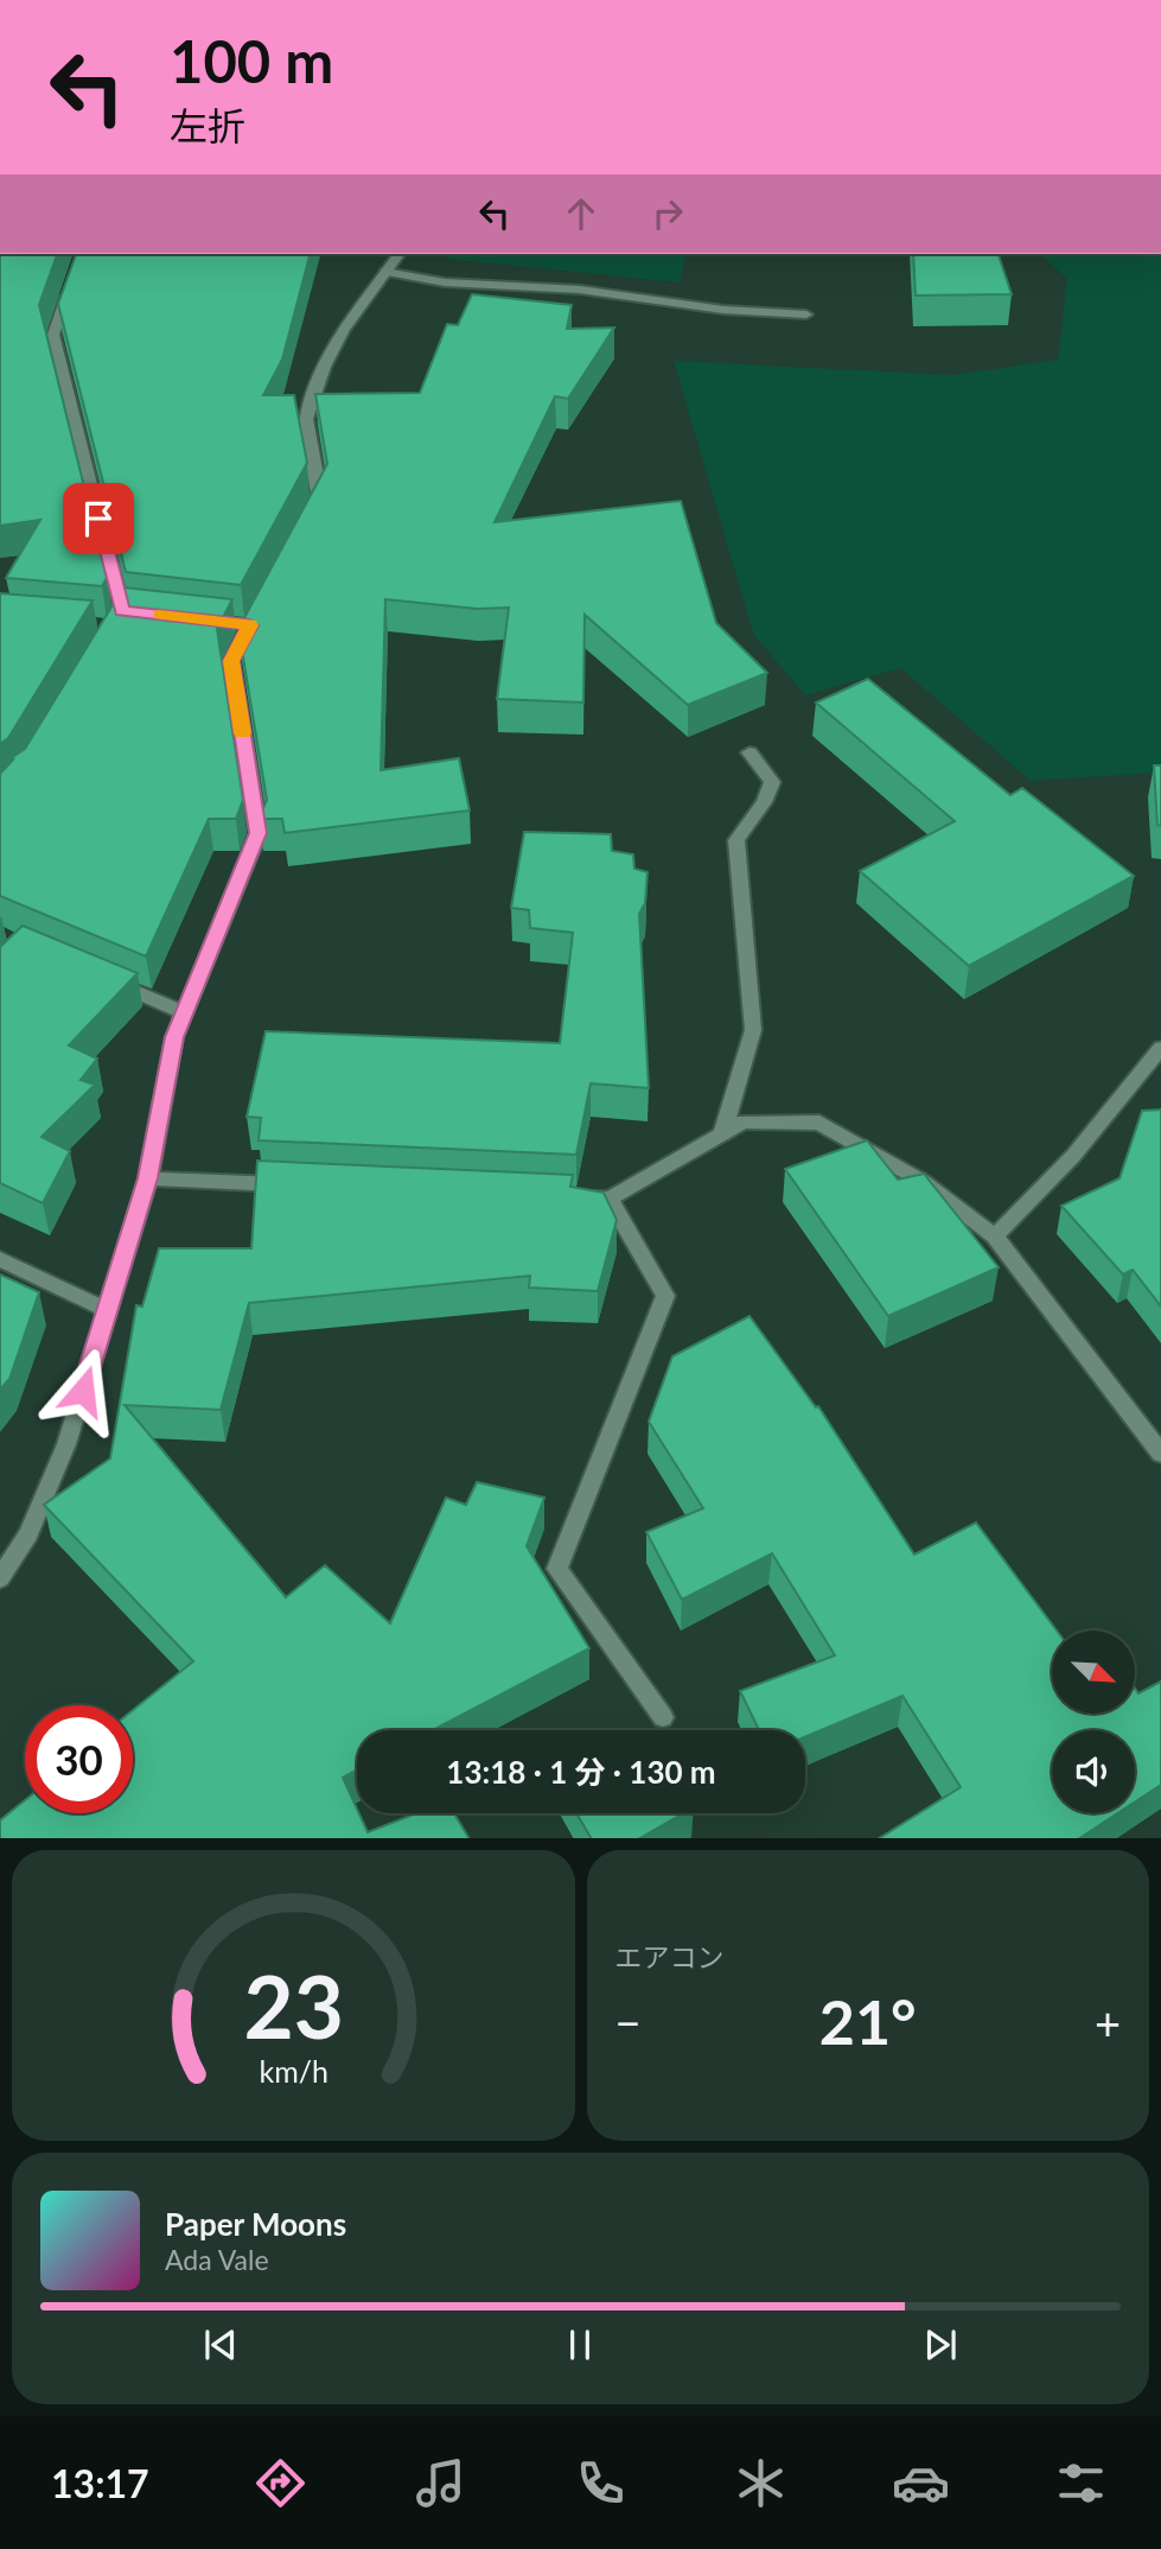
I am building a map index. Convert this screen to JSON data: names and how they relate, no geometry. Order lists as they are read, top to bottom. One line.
{"north":"bottom right","page":{"turn":["100 m","左折"],"limit":"30","trip":"13:18 · 1 分 · 130 m","tile":"エアコン","heat":["−","21°","+"],"song":["Paper Moons","Ada Vale"],"tabs":"13:17","gauge":["23","km/h"]}}
